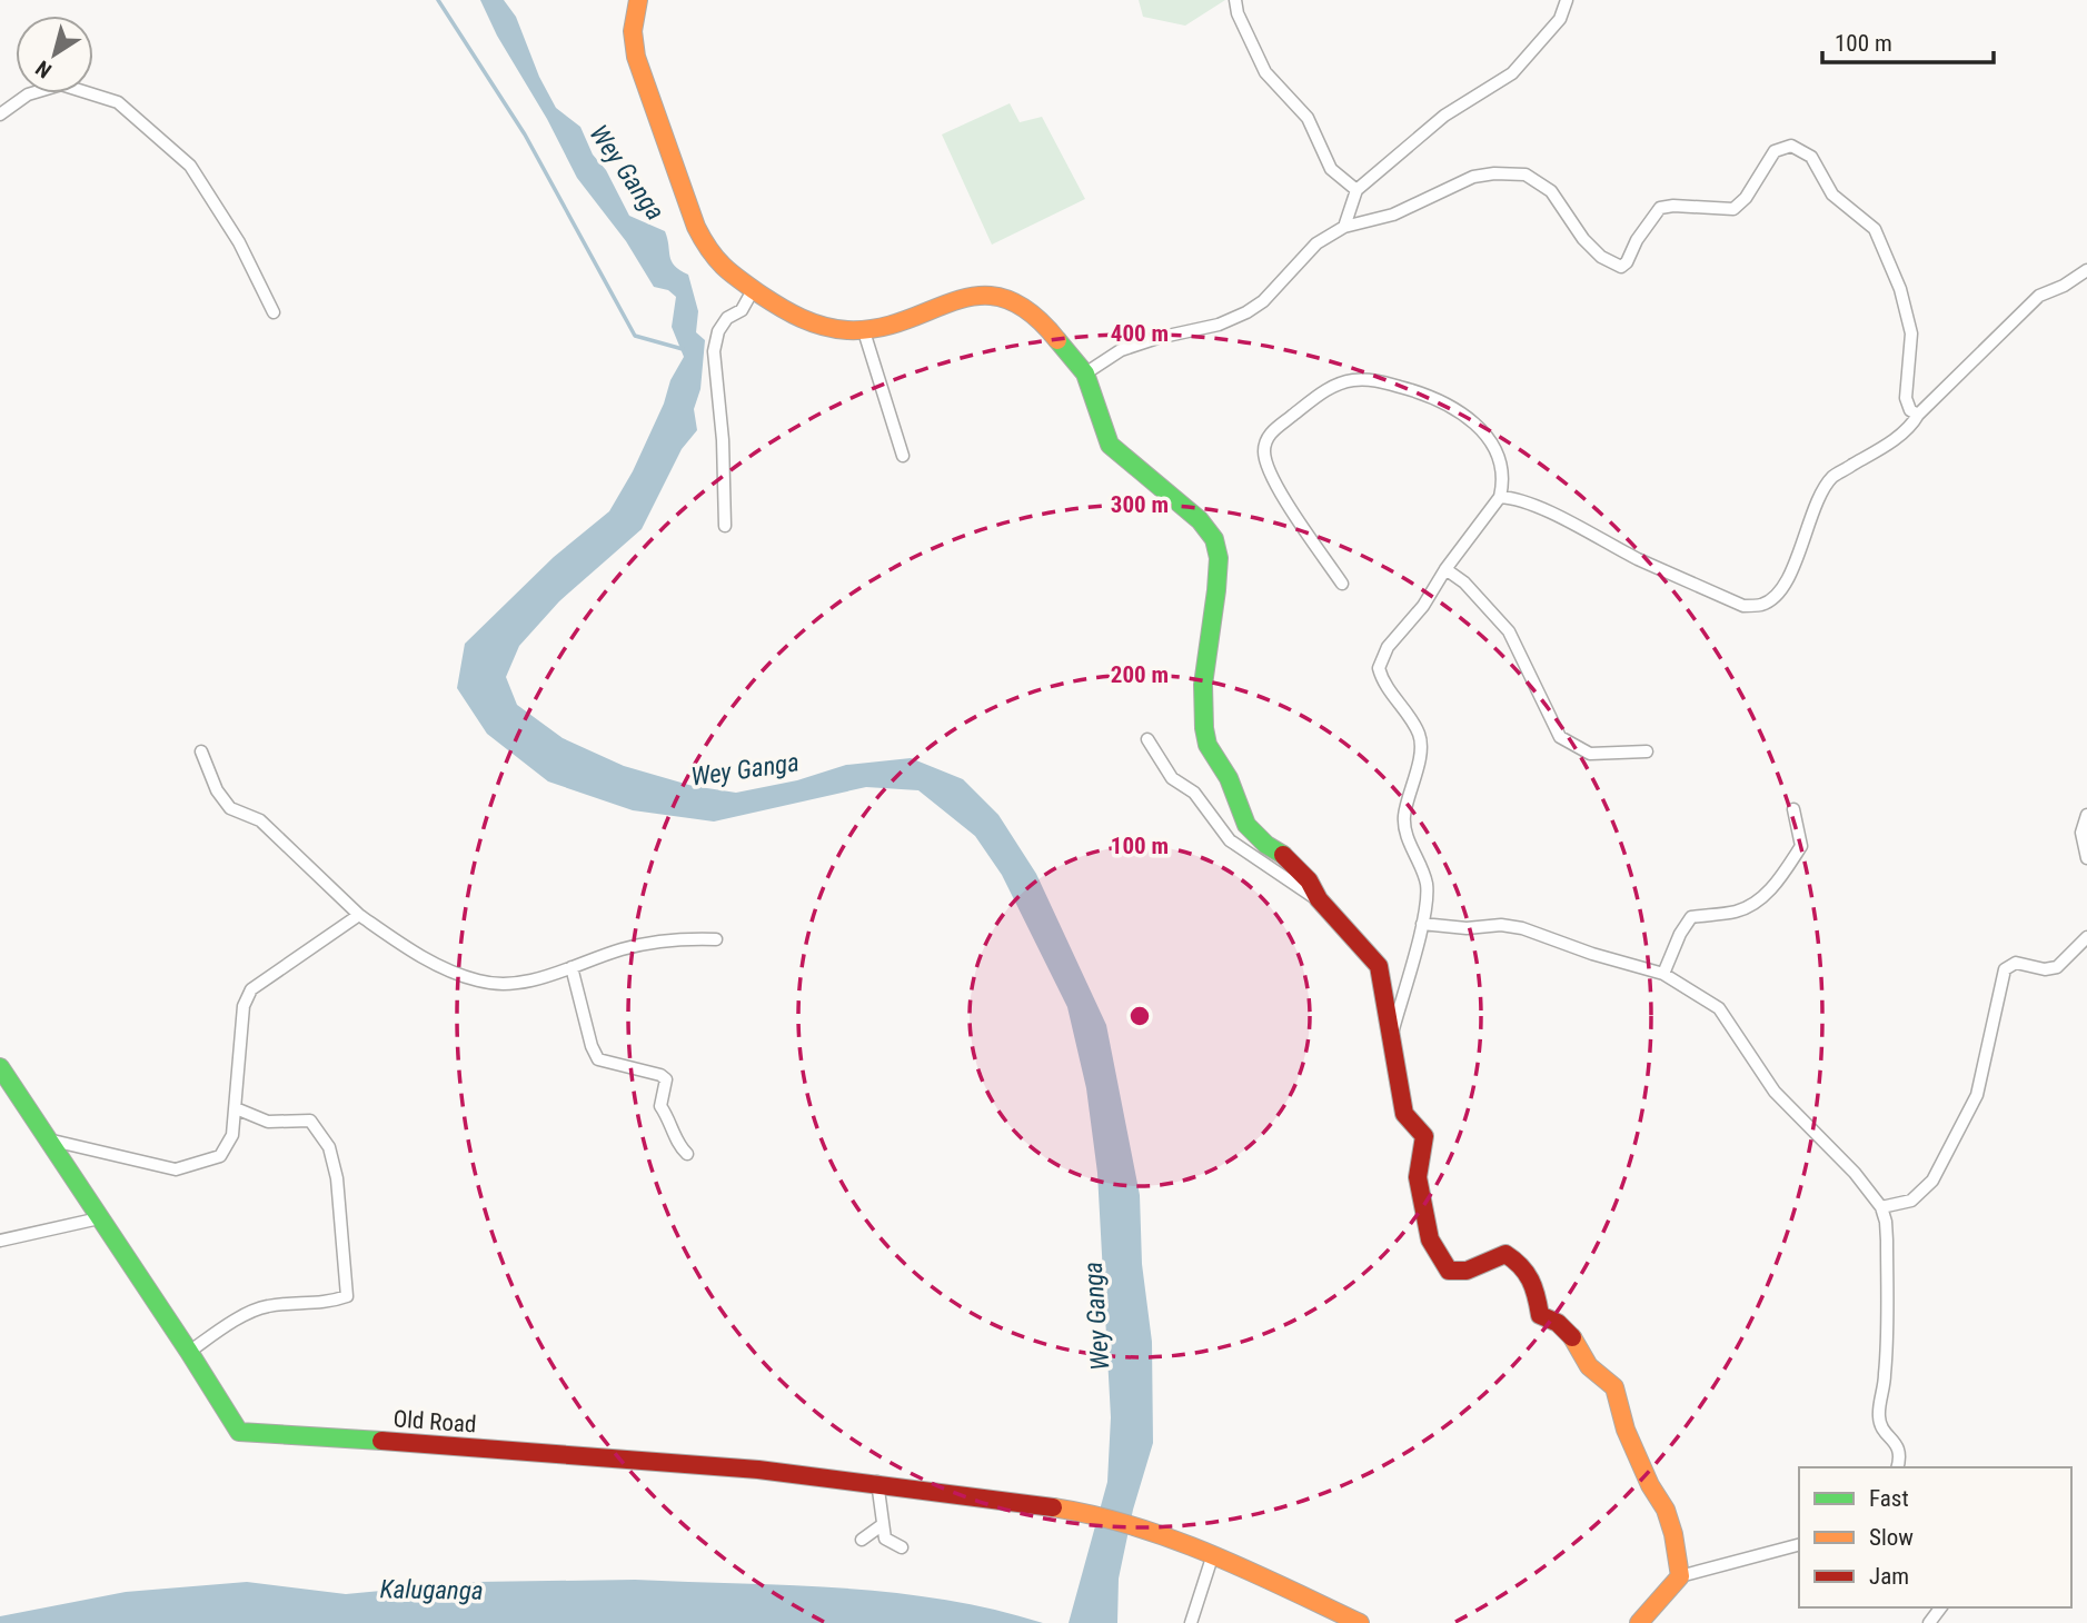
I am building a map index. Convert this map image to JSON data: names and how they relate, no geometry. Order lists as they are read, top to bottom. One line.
{"streets":{"street":["Old Road"]},"water":["Wey Ganga","Kaluganga"],"legend":["Fast","Slow","Jam"],"scale_bar":"100 m","north":"bottom left","rings":["400 m","300 m","200 m","100 m"]}
